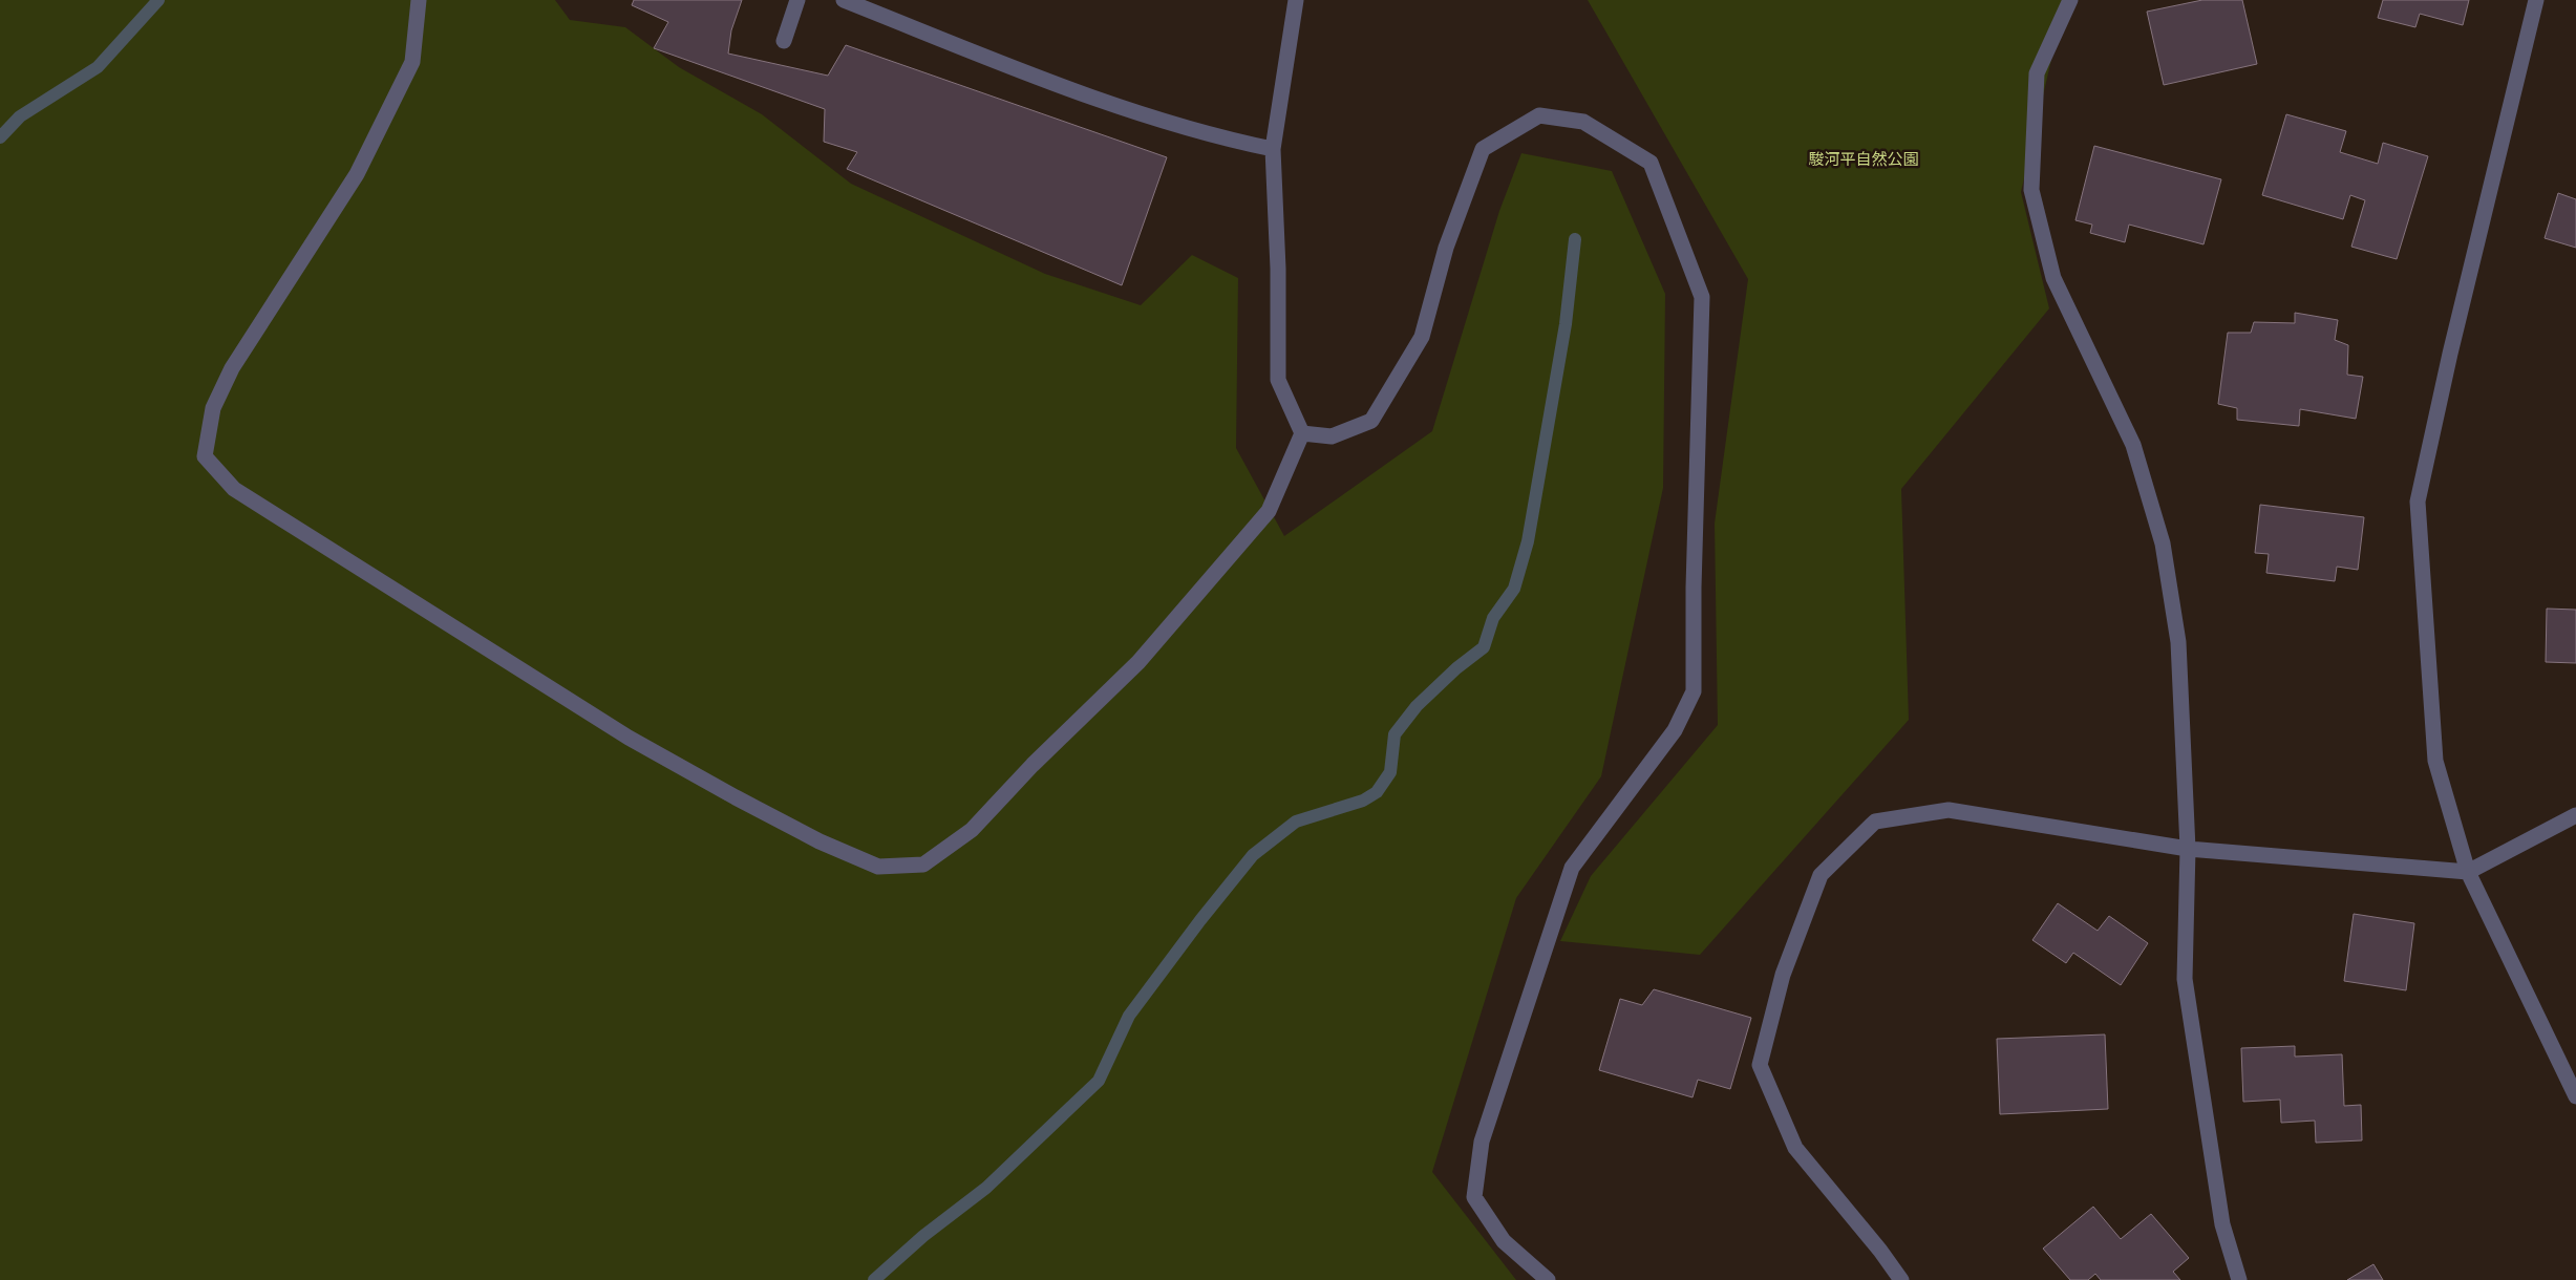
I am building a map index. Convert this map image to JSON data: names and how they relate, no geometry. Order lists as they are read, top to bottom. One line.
{"parks":["駿河平自然公園"]}
